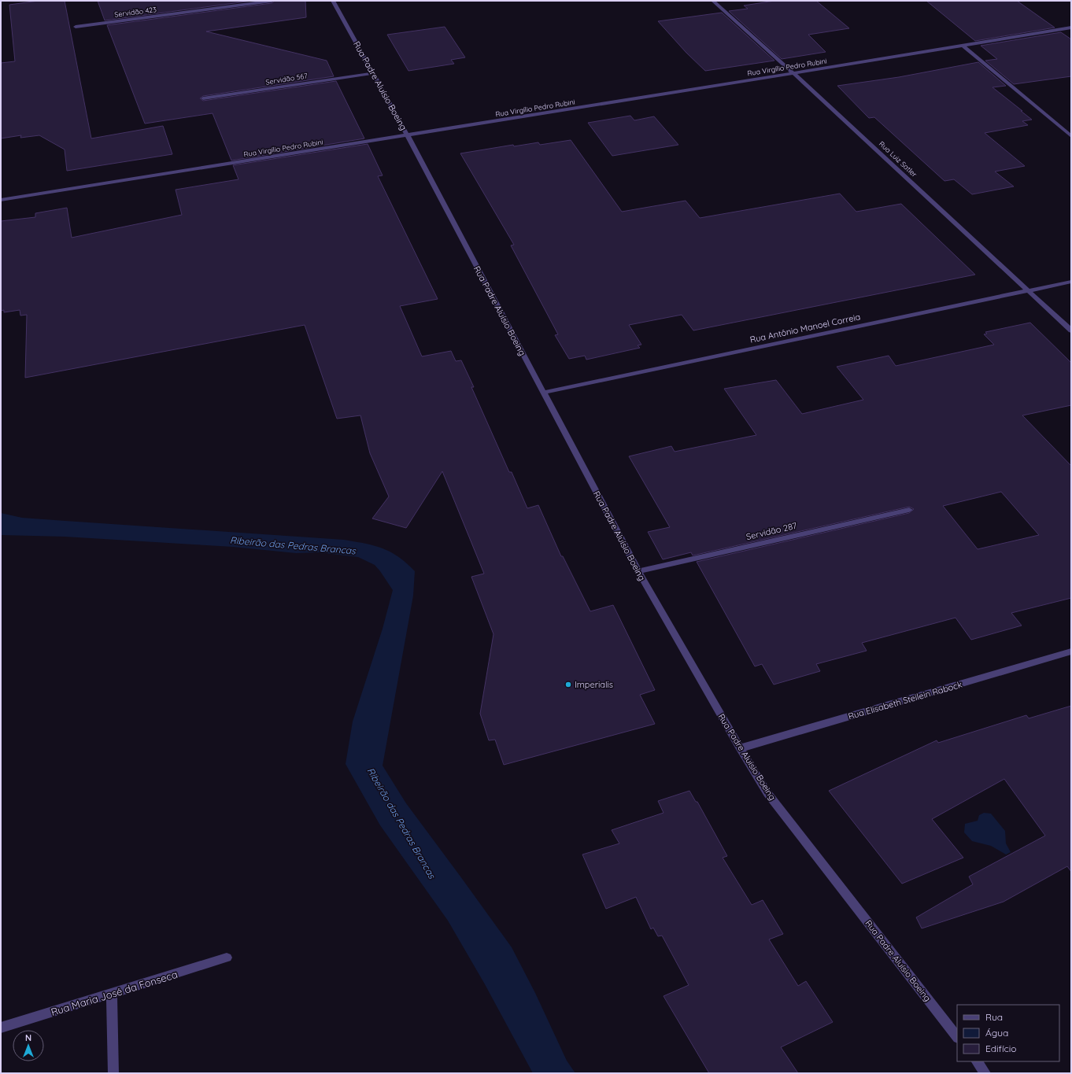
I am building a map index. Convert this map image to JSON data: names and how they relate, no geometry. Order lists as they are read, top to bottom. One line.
{"streets":{"street":["Servidão 423","Rua Virgílio Pedro Rubini","Servidão 567","Rua Padre Aluísio Boeing","Rua Luiz Satler","Rua Antônio Manoel Correia","Servidão 287","Rua Elisabeth Steilein Rabock","Rua Maria José da Fonseca"]},"crossings":[["Rua Virgílio Pedro Rubini","Rua Padre Aluísio Boeing"],["Rua Virgílio Pedro Rubini","Rua Luiz Satler"],["Servidão 567","Rua Padre Aluísio Boeing"],["Rua Padre Aluísio Boeing","Rua Antônio Manoel Correia"],["Rua Padre Aluísio Boeing","Servidão 287"],["Rua Padre Aluísio Boeing","Rua Elisabeth Steilein Rabock"],["Rua Luiz Satler","Rua Antônio Manoel Correia"]],"water":["Ribeirão das Pedras Brancas"],"places":["Imperialis"],"legend":["Rua","Água","Edifício"],"north":"top"}
